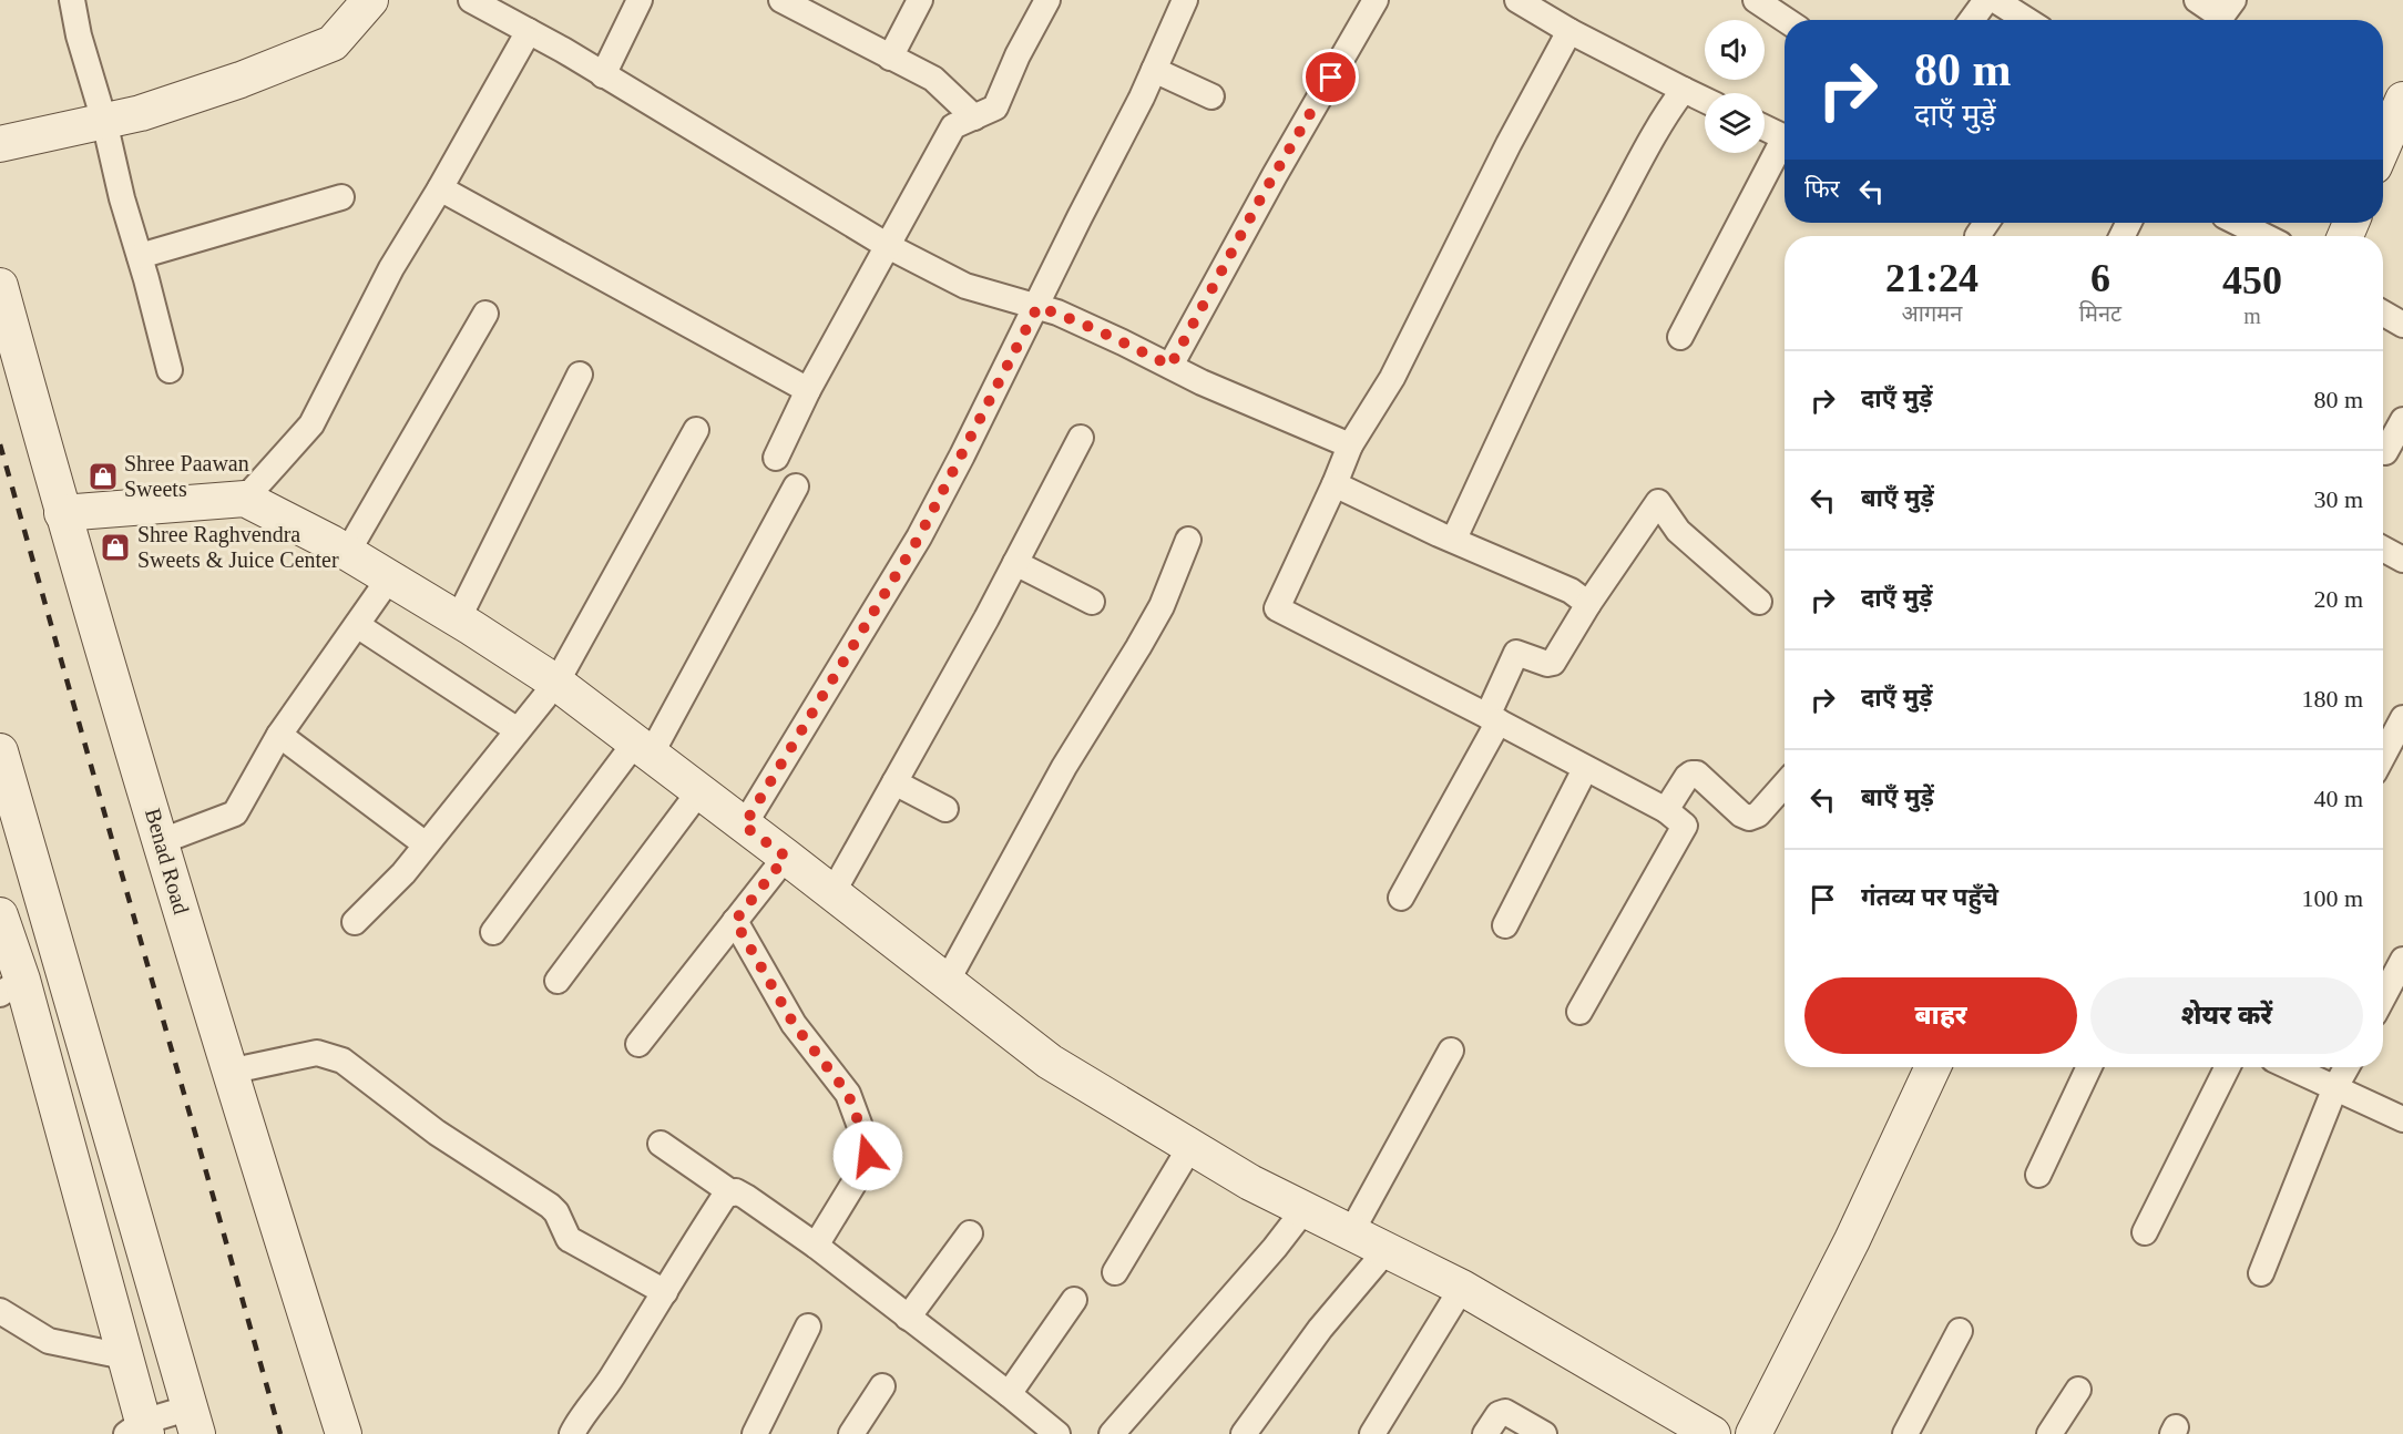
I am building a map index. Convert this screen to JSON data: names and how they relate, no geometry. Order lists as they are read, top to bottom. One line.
{"streets":{"street":["Benad Road"]},"places":{"shop":["Shree Paawan Sweets","Shree Raghvendra Sweets & Juice Center"]},"page":{"turn":["80 m","दाएँ मुड़ें"],"then":"फिर","eta":["21:24","आगमन","6","मिनट","450","m"],"list":[{"name":"दाएँ मुड़ें","value":"80 m"},{"name":"बाएँ मुड़ें","value":"30 m"},{"name":"दाएँ मुड़ें","value":"20 m"},{"name":"दाएँ मुड़ें","value":"180 m"},{"name":"बाएँ मुड़ें","value":"40 m"},{"name":"गंतव्य पर पहुँचे","value":"100 m"}],"buttons":["बाहर","शेयर करें"]}}
